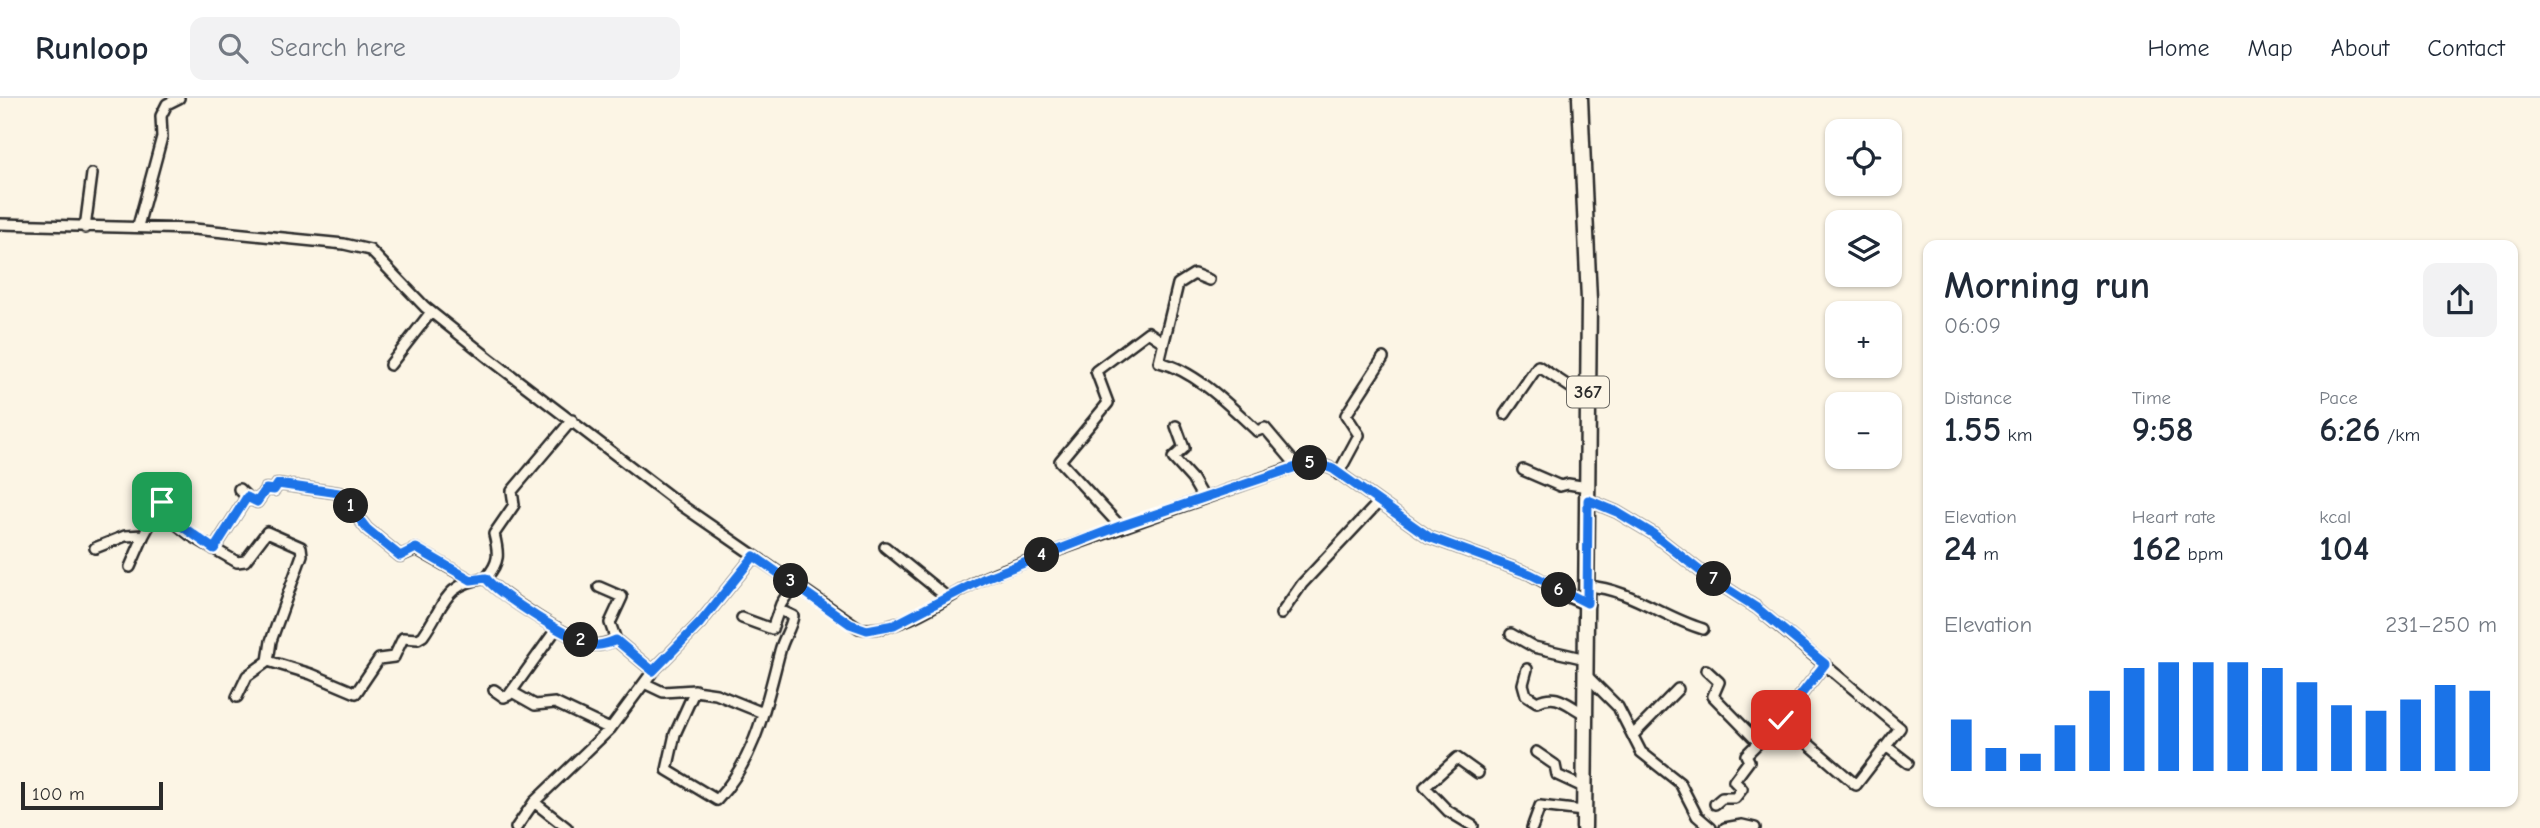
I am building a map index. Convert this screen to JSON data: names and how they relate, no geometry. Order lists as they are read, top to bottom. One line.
{"streets":{"main road":["367"]},"scale_bar":"100 m","page":{"header":"Runloop","search":"Search here","nav":["Home","Map","About","Contact"],"map_buttons":["+","−"],"heading":["Morning run","06:09"],"stats":[["Distance","1.55 km"],["Time","9:58"],["Pace","6:26 /km"],["Elevation","24 m"],["Heart rate","162 bpm"],["kcal","104"]],"pins":["5","1","4","7","3","6","2"],"chart":["Elevation","231–250 m"],"scale":"100 m"}}
